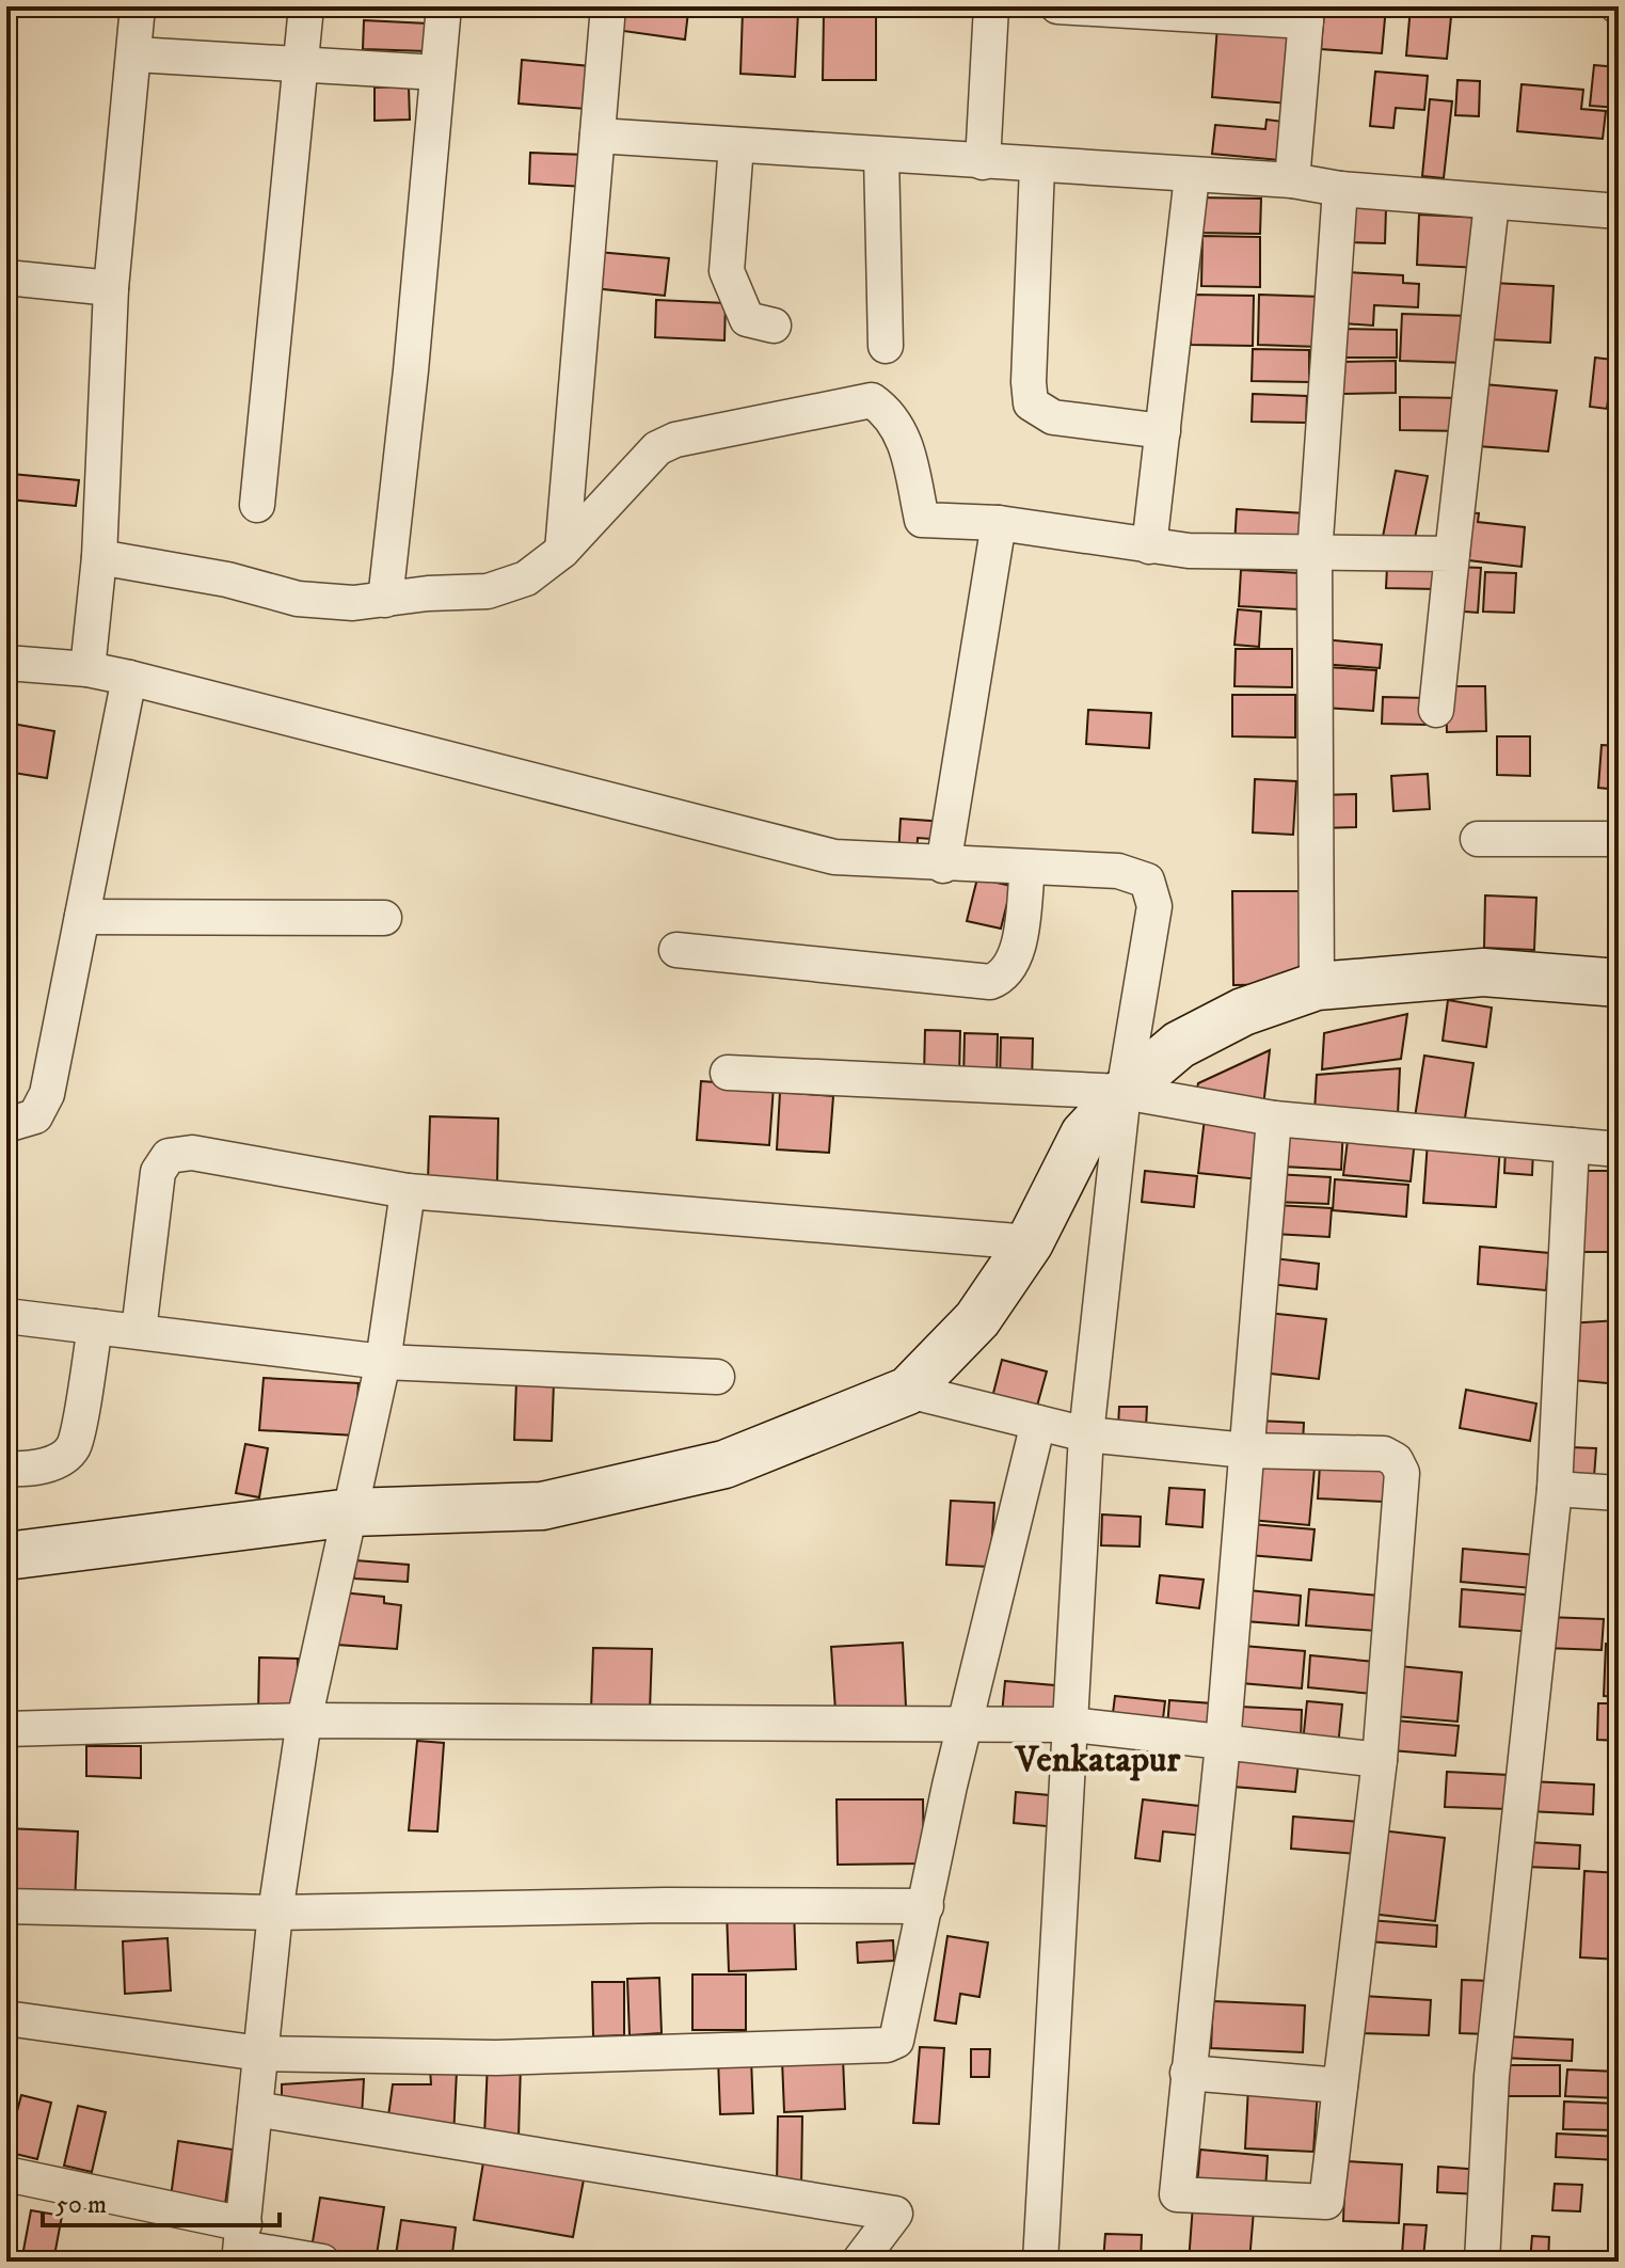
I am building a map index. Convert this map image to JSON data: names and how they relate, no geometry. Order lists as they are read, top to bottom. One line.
{"districts":["Venkatapur"],"scale_bar":"50 m"}
